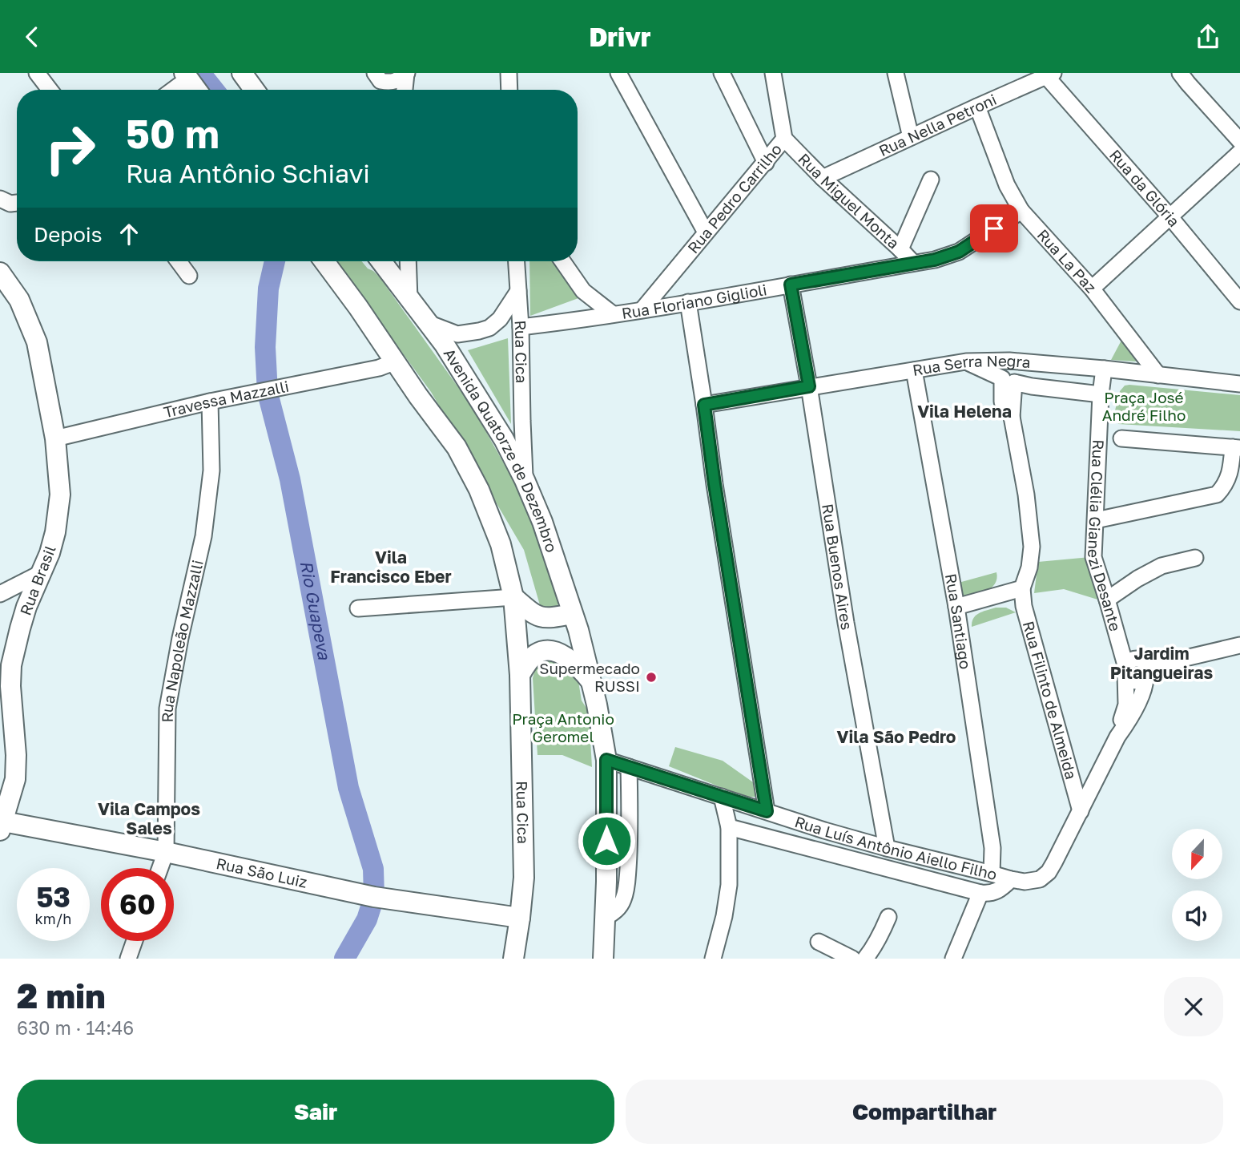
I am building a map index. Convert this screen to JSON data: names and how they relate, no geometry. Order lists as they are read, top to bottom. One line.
{"streets":{"main road":["Rua Cica","Avenida Quatorze de Dezembro","Rua Brasil","Rua São Luiz"],"street":["Rua Nella Petroni","Rua da Glória","Rua Pedro Carrilho","Rua Miguel Monta","Rua La Paz","Rua Floriano Giglioli","Rua Serra Negra","Travessa Mazzalli","Rua Clélia Gianezi Desante","Rua Buenos Aires","Rua Santiago","Rua Napoleão Mazzalli","Rua Filinto de Almeida","Rua Luís Antônio Aiello Filho"]},"crossings":[["Rua Nella Petroni","Rua da Glória"],["Rua Nella Petroni","Rua Miguel Monta"],["Rua Nella Petroni","Rua La Paz"],["Rua Pedro Carrilho","Rua Miguel Monta"],["Rua Pedro Carrilho","Rua Floriano Giglioli"],["Rua Miguel Monta","Rua Floriano Giglioli"],["Rua La Paz","Rua Floriano Giglioli"],["Rua La Paz","Rua Serra Negra"],["Rua Floriano Giglioli","Rua Cica"],["Rua Floriano Giglioli","Rua Buenos Aires"],["Rua Cica","Avenida Quatorze de Dezembro"],["Rua Cica","Rua São Luiz"],["Rua Serra Negra","Rua Clélia Gianezi Desante"],["Rua Serra Negra","Rua Buenos Aires"],["Rua Serra Negra","Rua Santiago"],["Travessa Mazzalli","Rua Brasil"],["Travessa Mazzalli","Rua Napoleão Mazzalli"],["Avenida Quatorze de Dezembro","Rua Luís Antônio Aiello Filho"],["Rua Buenos Aires","Rua Luís Antônio Aiello Filho"],["Rua Brasil","Rua São Luiz"],["Rua Santiago","Rua Luís Antônio Aiello Filho"],["Rua Napoleão Mazzalli","Rua São Luiz"],["Rua Filinto de Almeida","Rua Luís Antônio Aiello Filho"]],"districts":["Vila Helena","Vila Francisco Eber","Jardim Pitangueiras","Vila São Pedro","Vila Campos Sales"],"water":["Rio Guapeva"],"parks":["Praça José André Filho","Praça Antonio Geromel"],"places":["Supermecado RUSSI"],"north":"bottom","page":{"header":"Drivr","turn":["50 m","Rua Antônio Schiavi"],"then":"Depois","speed":"53 km/h","limit":"60","heading":["2 min","630 m · 14:46"],"buttons":["Sair","Compartilhar"]}}
